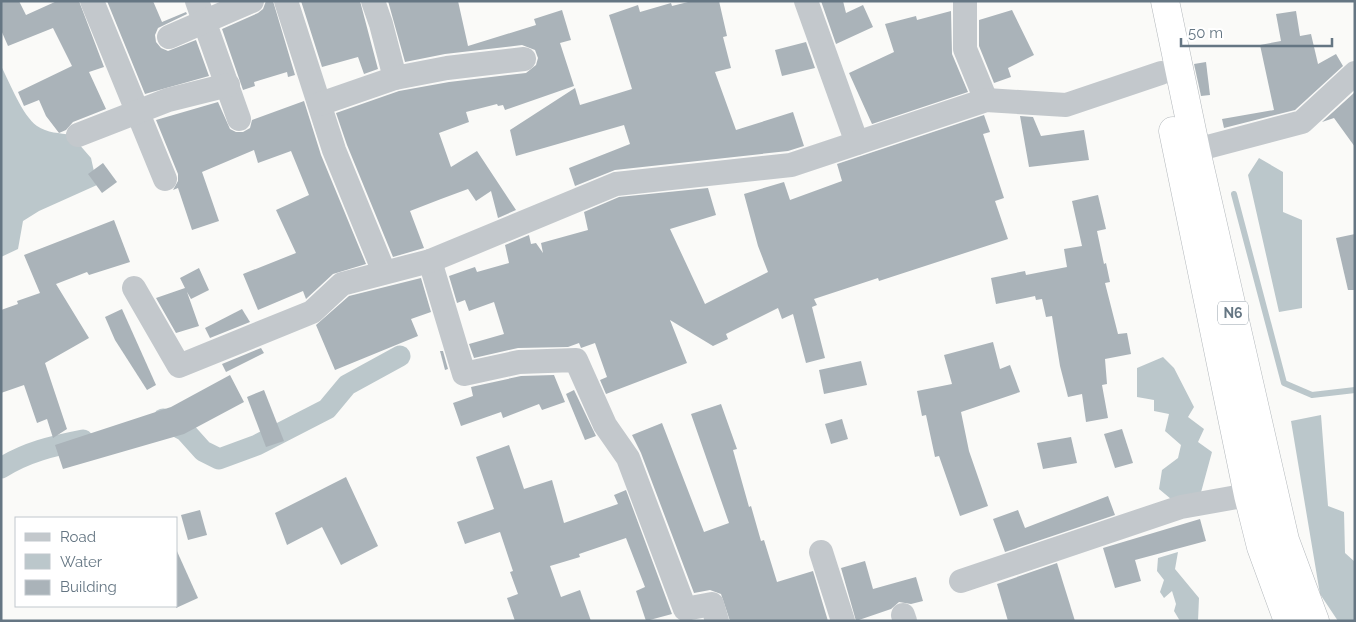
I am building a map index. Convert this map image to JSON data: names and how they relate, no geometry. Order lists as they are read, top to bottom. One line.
{"streets":{"highway":["N6"]},"legend":["Road","Water","Building"],"scale_bar":"50 m"}
